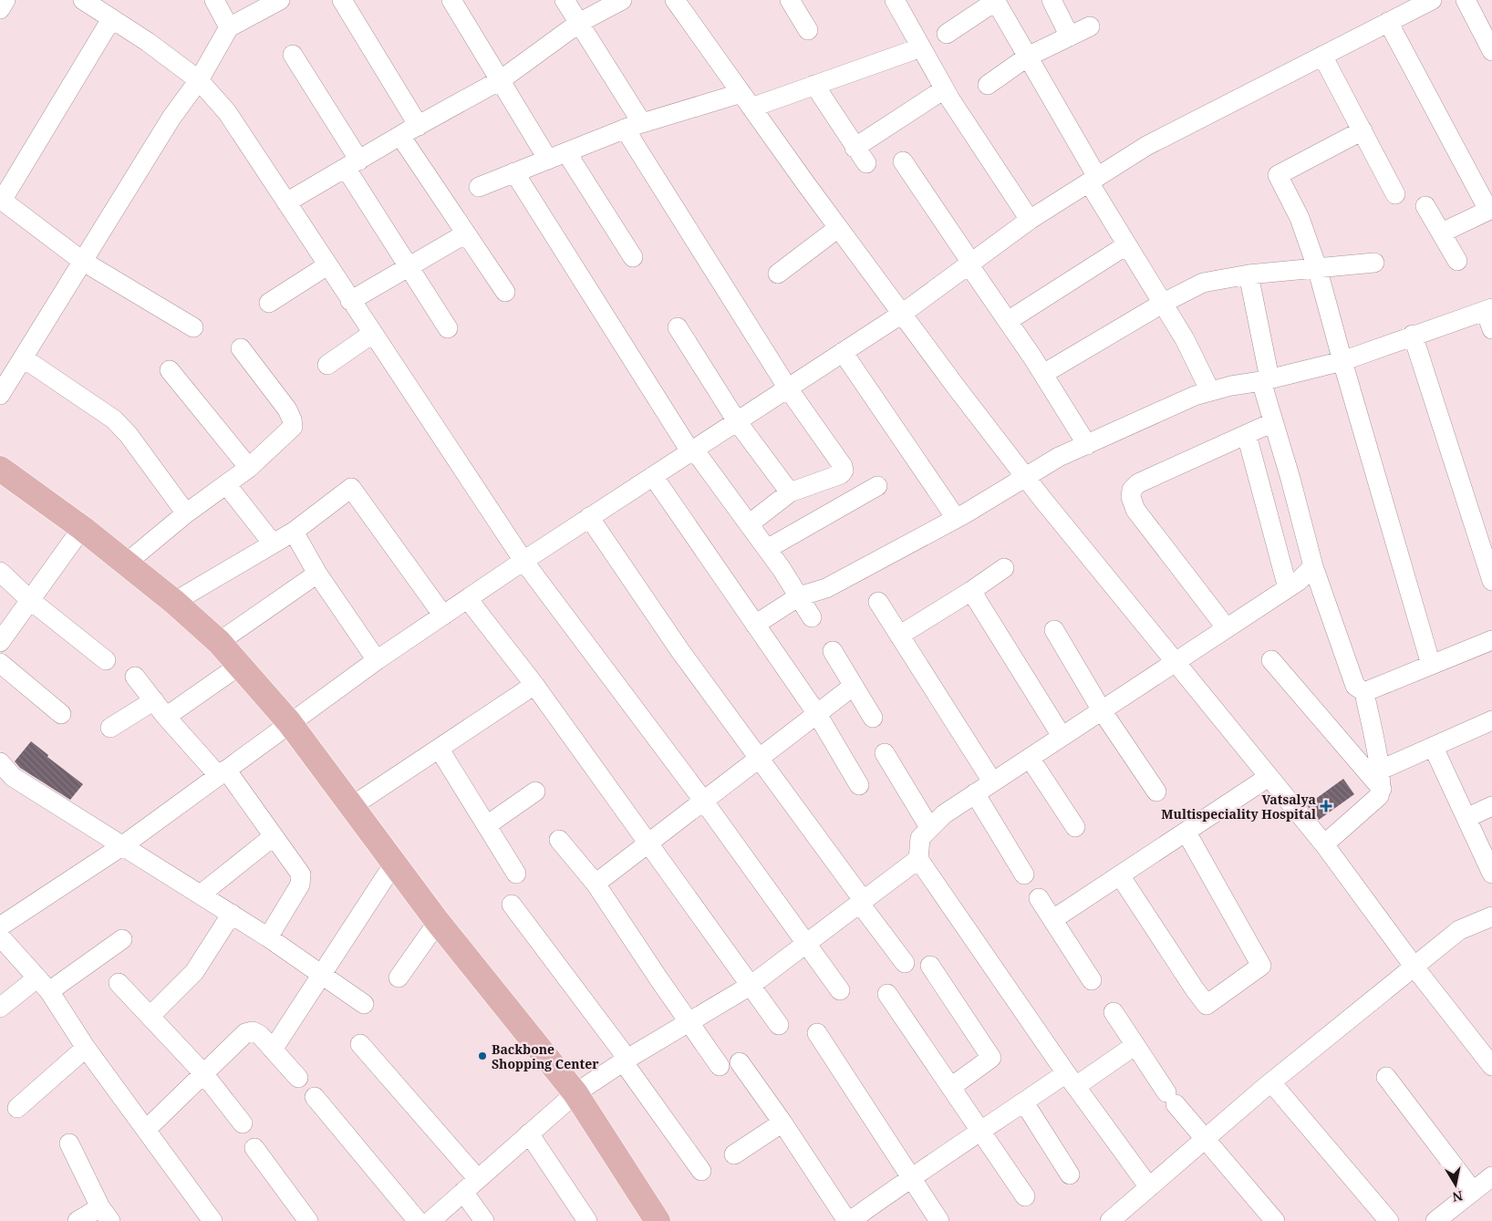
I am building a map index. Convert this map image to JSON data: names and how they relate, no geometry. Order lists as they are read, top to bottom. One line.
{"places":{"health":["Vatsalya Multispeciality Hospital"],"other":["Backbone Shopping Center"]},"north":"bottom"}
